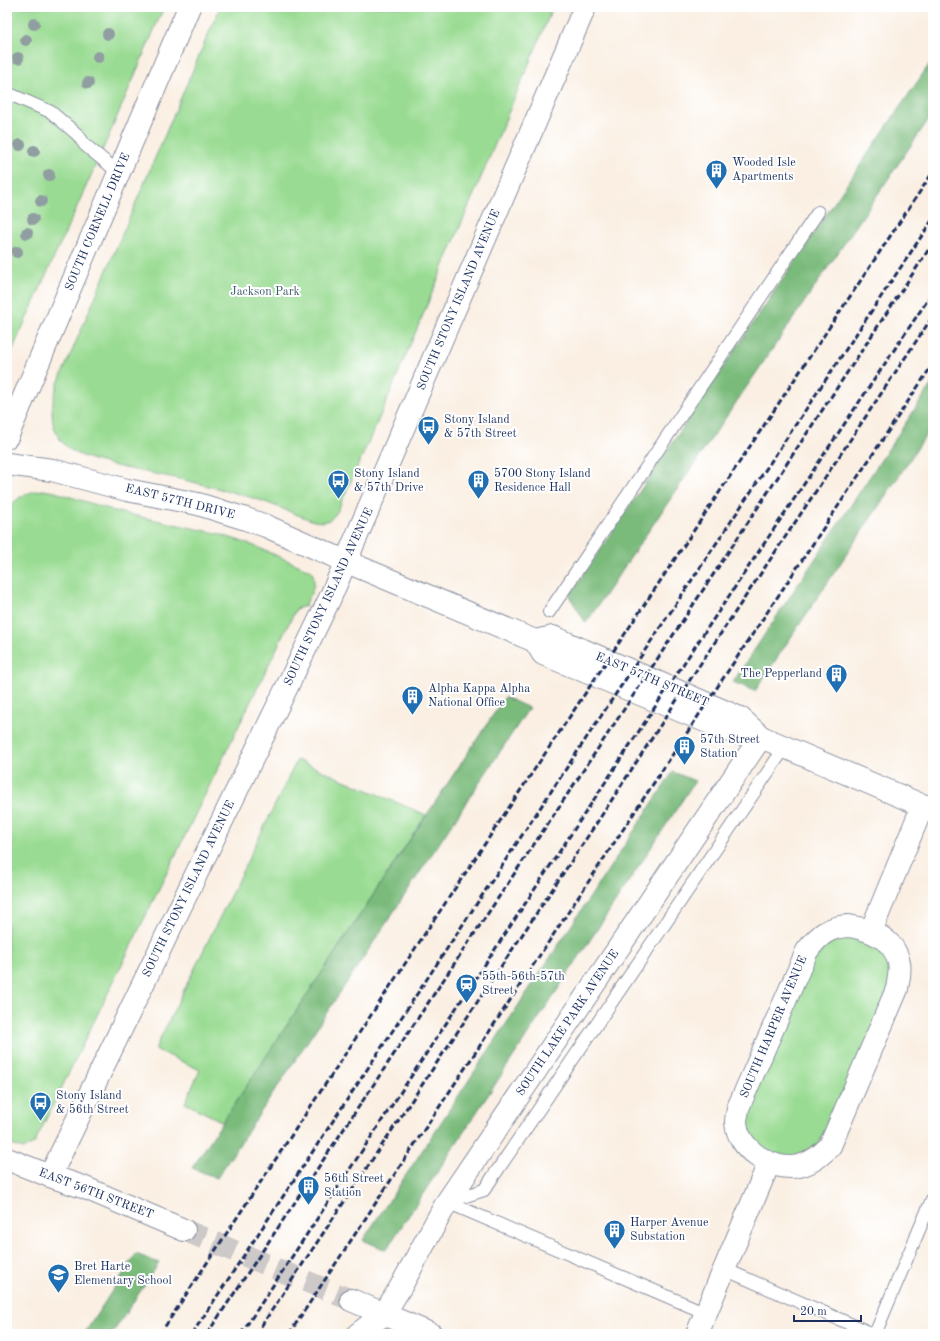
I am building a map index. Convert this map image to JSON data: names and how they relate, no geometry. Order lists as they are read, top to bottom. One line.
{"streets":{"street":["SOUTH CORNELL DRIVE","SOUTH STONY ISLAND AVENUE","EAST 57TH DRIVE","EAST 57TH STREET","SOUTH LAKE PARK AVENUE","SOUTH HARPER AVENUE","EAST 56TH STREET"]},"crossings":[["SOUTH STONY ISLAND AVENUE","EAST 57TH DRIVE"],["SOUTH STONY ISLAND AVENUE","EAST 57TH STREET"],["SOUTH STONY ISLAND AVENUE","EAST 56TH STREET"],["EAST 57TH DRIVE","EAST 57TH STREET"],["EAST 57TH STREET","SOUTH LAKE PARK AVENUE"]],"parks":["Jackson Park"],"places":{"building":["Wooded Isle Apartments","5700 Stony Island Residence Hall","The Pepperland","Alpha Kappa Alpha National Office","57th Street Station","56th Street Station","Harper Avenue Substation"],"bus stop":["Stony Island & 57th Street","Stony Island & 57th Drive","Stony Island & 56th Street"],"station":["55th-56th-57th Street"],"school or university":["Bret Harte Elementary School"]},"scale_bar":"20 m"}
